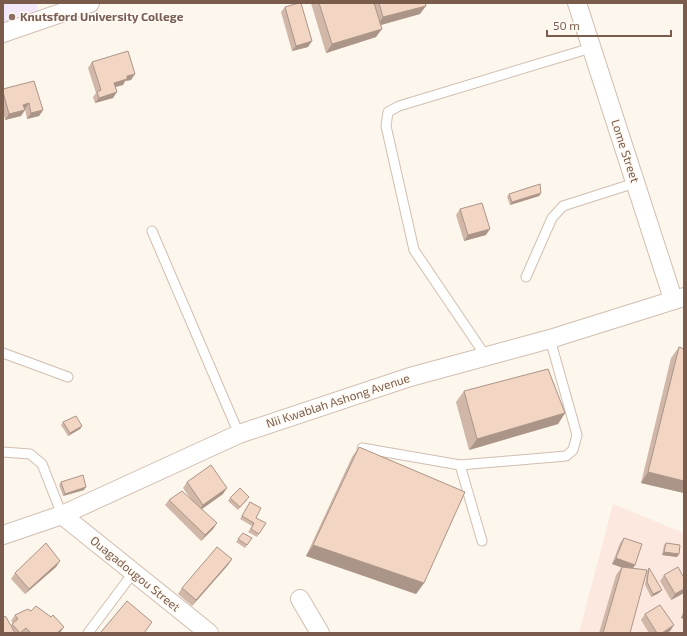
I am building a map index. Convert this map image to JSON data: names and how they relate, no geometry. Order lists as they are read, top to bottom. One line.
{"streets":{"street":["Lome Street","Nii Kwablah Ashong Avenue","Ouagadougou Street"]},"crossings":[["Lome Street","Nii Kwablah Ashong Avenue"],["Nii Kwablah Ashong Avenue","Ouagadougou Street"]],"places":["Knutsford University College"],"scale_bar":"50 m"}
